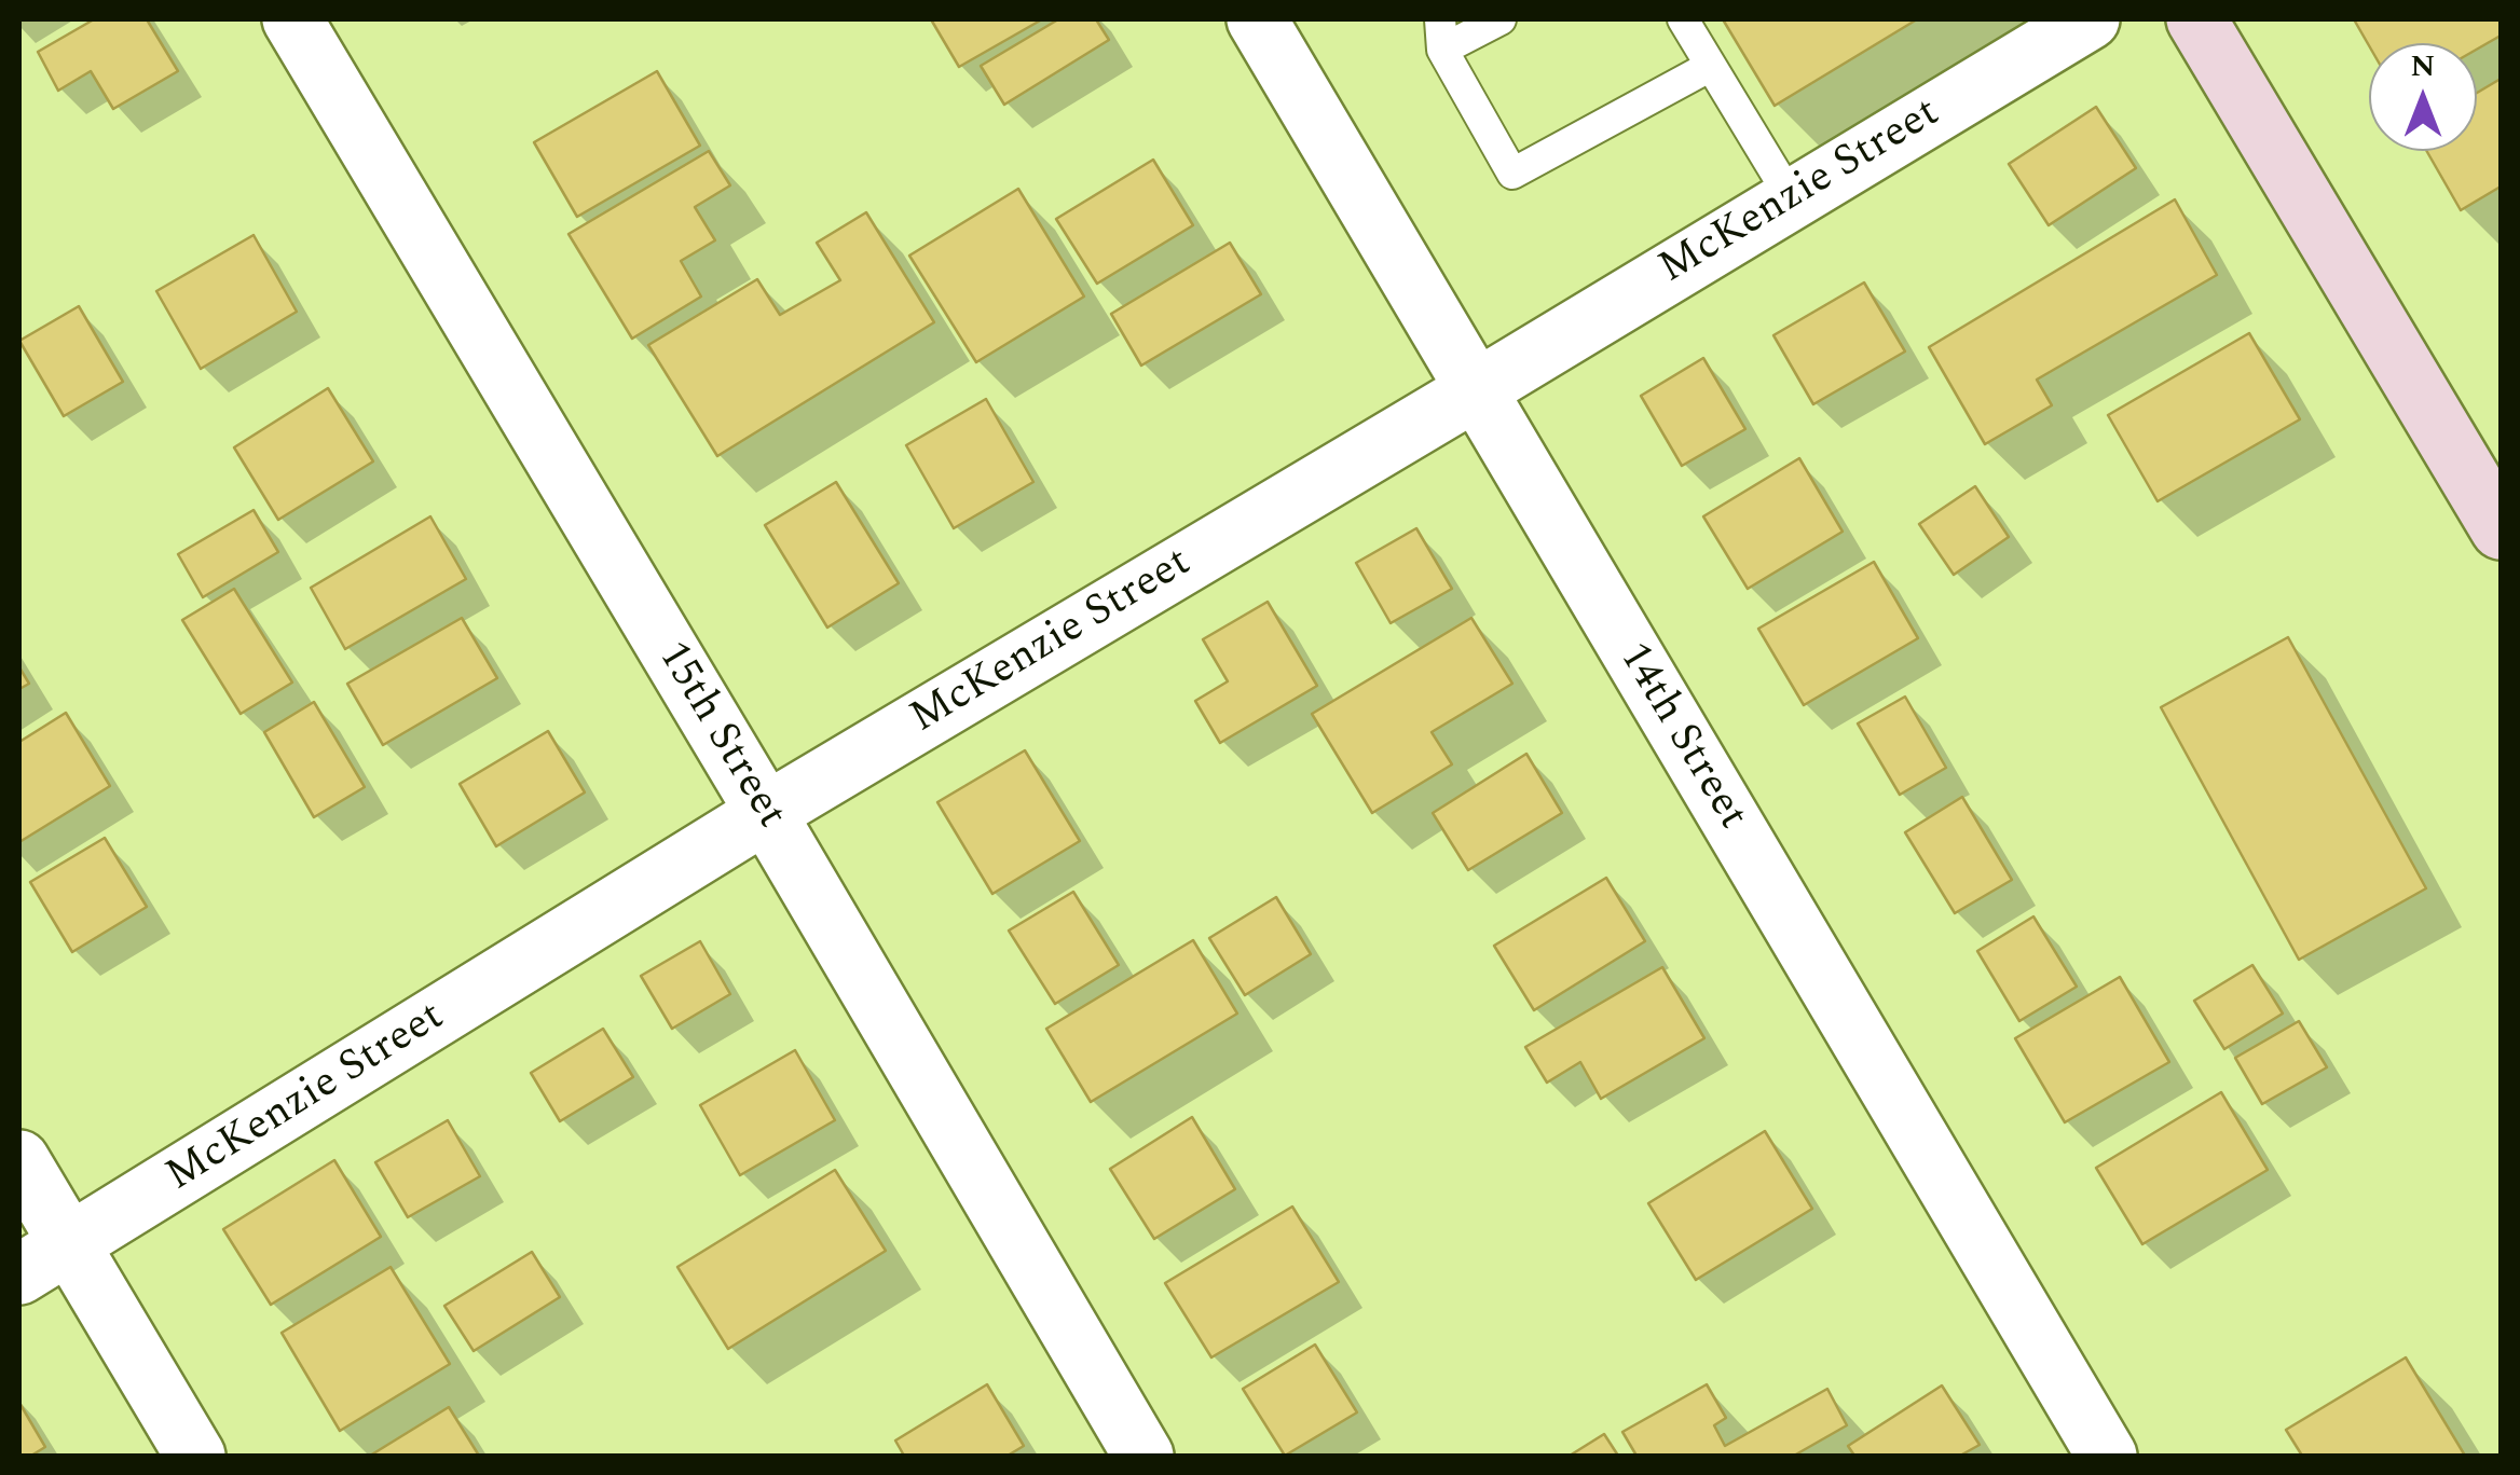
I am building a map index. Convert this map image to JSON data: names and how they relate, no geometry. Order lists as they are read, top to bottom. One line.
{"streets":{"street":["McKenzie Street","15th Street","14th Street"]},"crossings":[["McKenzie Street","15th Street"],["McKenzie Street","14th Street"]],"north":"top"}
